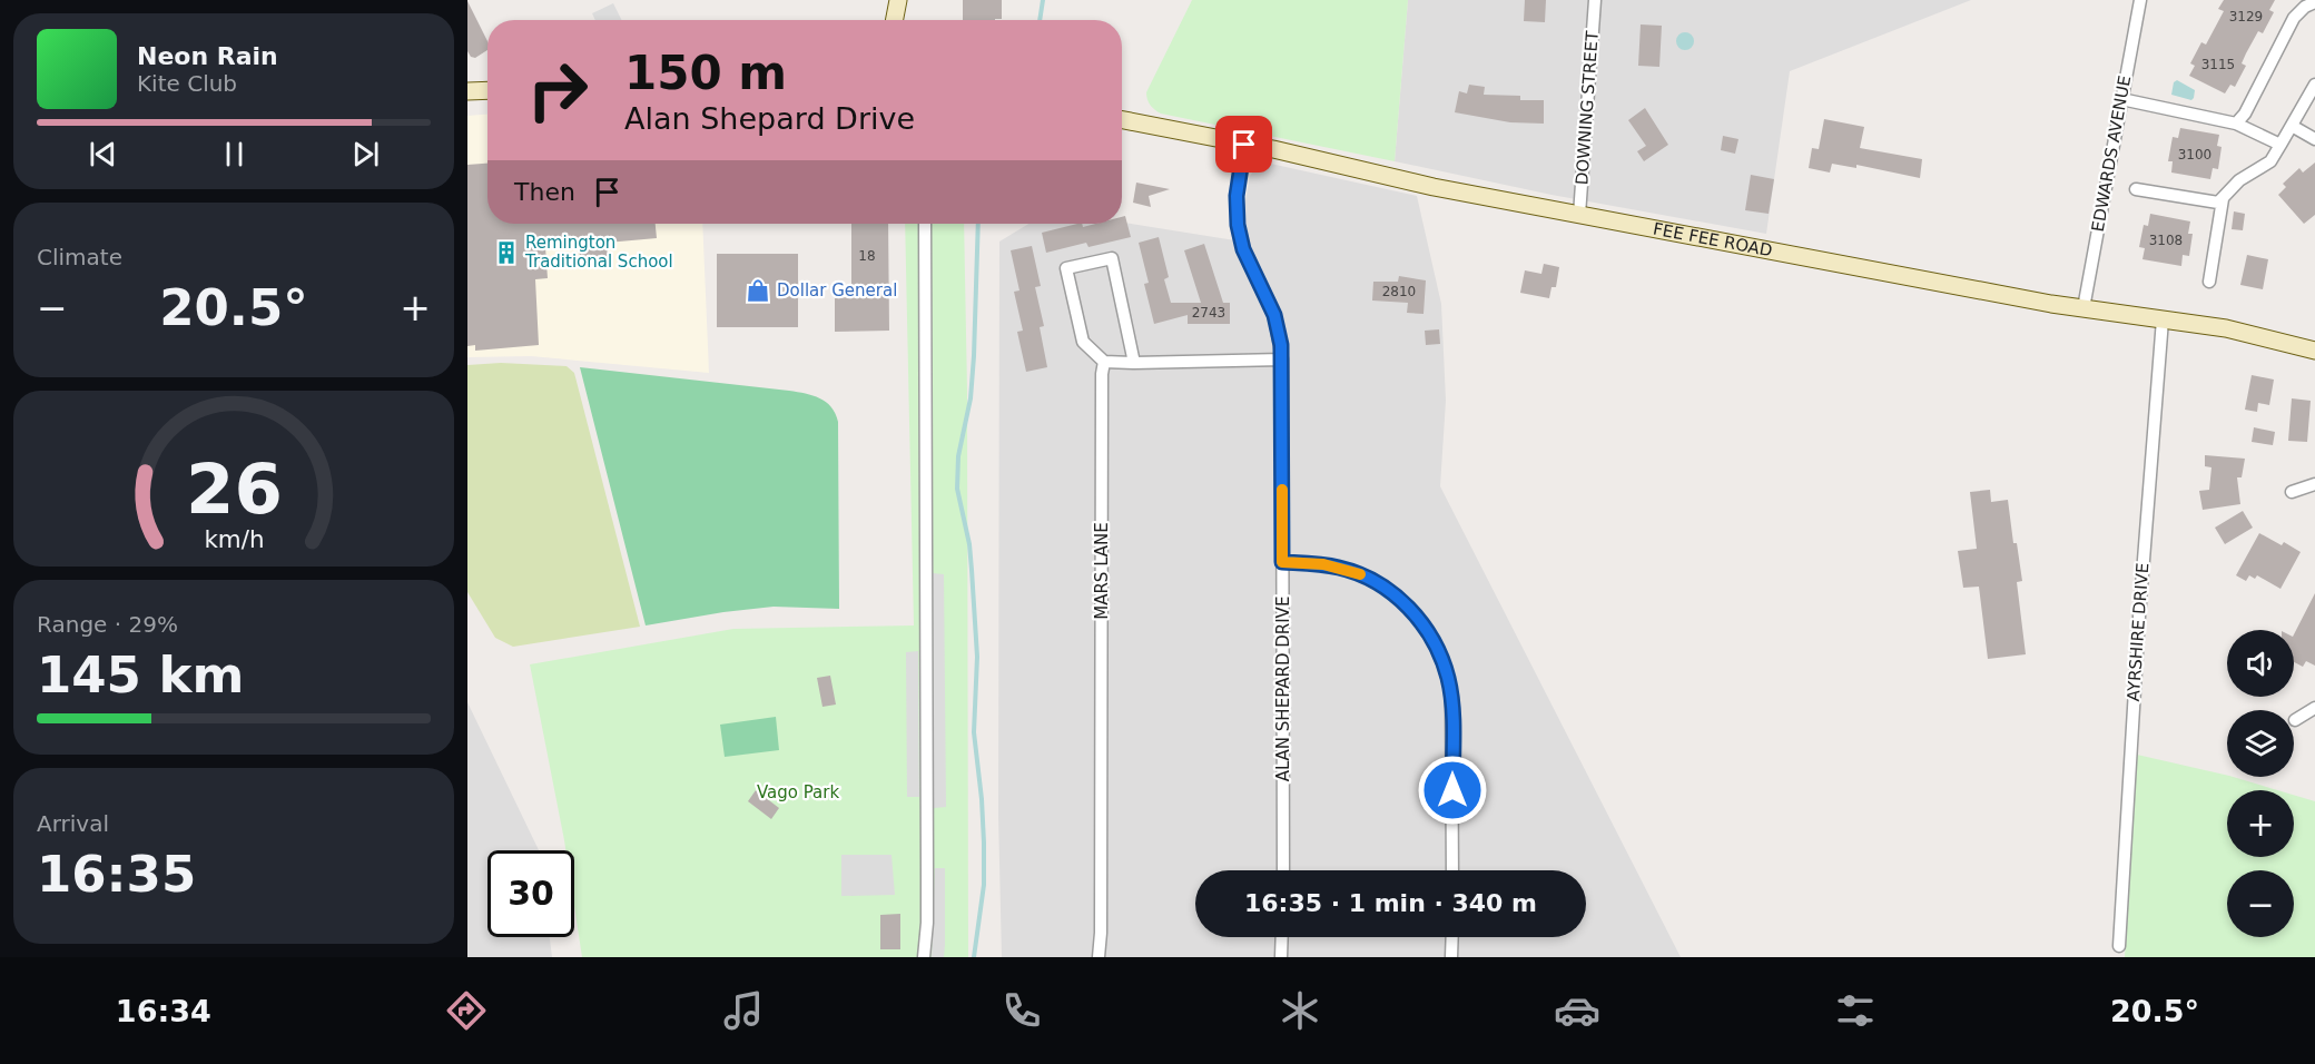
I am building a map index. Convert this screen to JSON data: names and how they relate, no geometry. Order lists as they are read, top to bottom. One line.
{"streets":{"street":["DOWNING STREET","EDWARDS AVENUE","FEE FEE ROAD","MARS LANE","AYRSHIRE DRIVE","ALAN SHEPARD DRIVE"]},"crossings":[["DOWNING STREET","FEE FEE ROAD"],["EDWARDS AVENUE","FEE FEE ROAD"],["FEE FEE ROAD","AYRSHIRE DRIVE"],["FEE FEE ROAD","ALAN SHEPARD DRIVE"]],"parks":["Vago Park"],"places":{"building":["Remington Traditional School"],"shop":["Dollar General"]},"house_numbers":["3129","3115","3100","3108","18","2810","2743"],"page":{"turn":["150 m","Alan Shepard Drive"],"song":["Neon Rain","Kite Club"],"then":"Then","tile":["Climate",["Range · 29%","145 km"],["Arrival","16:35"]],"heat":["−","20.5°","+"],"map_buttons":["+","−"],"limit":"30","trip":"16:35 · 1 min · 340 m","tabs":["16:34","20.5°"],"gauge":["26","km/h"]}}
